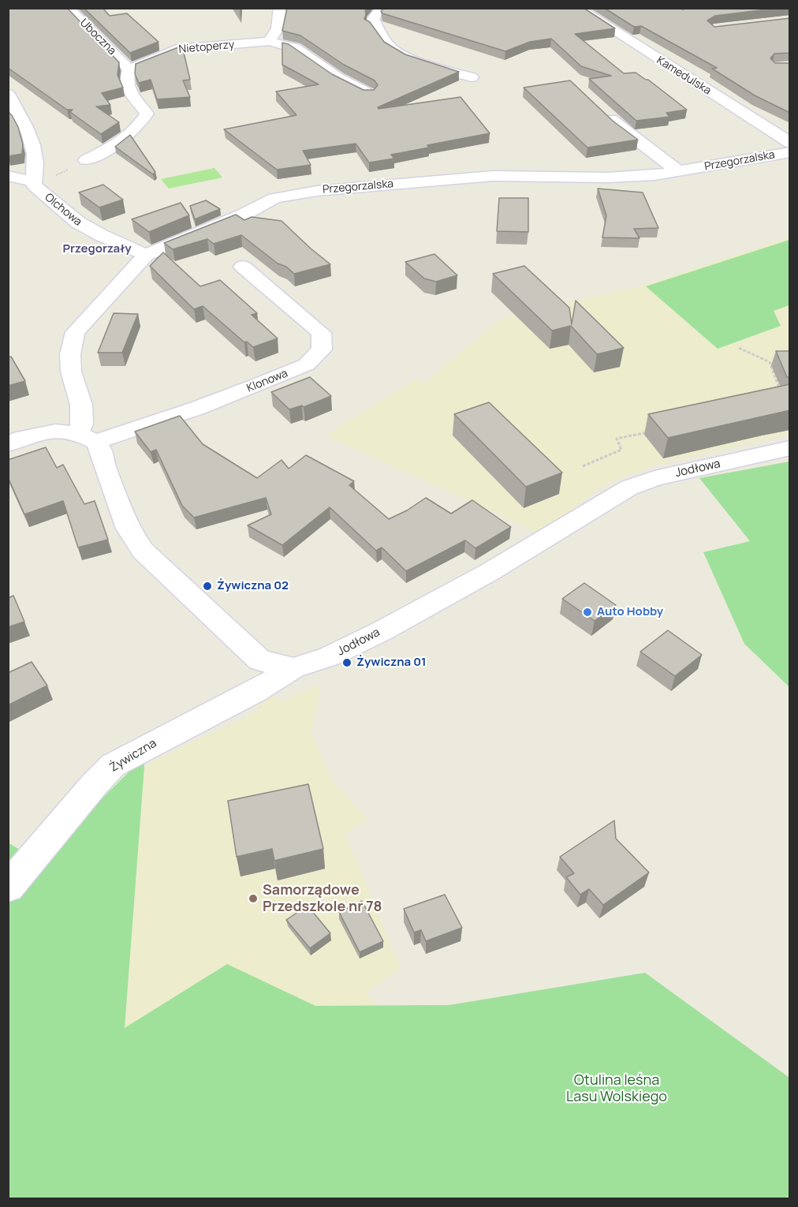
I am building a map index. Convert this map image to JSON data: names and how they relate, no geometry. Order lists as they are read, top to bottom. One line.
{"streets":{"street":["Uboczna","Nietoperzy","Kamedulska","Przegorzalska","Olchowa","Klonowa","Jodłowa","Żywiczna"]},"crossings":[["Uboczna","Nietoperzy"],["Przegorzalska","Olchowa"],["Przegorzalska","Klonowa"],["Jodłowa","Żywiczna"]],"districts":["Przegorzały"],"parks":["Otulina leśna Lasu Wolskiego"],"places":["Żywiczna 02","Auto Hobby","Żywiczna 01","Samorządowe Przedszkole nr 78"]}
